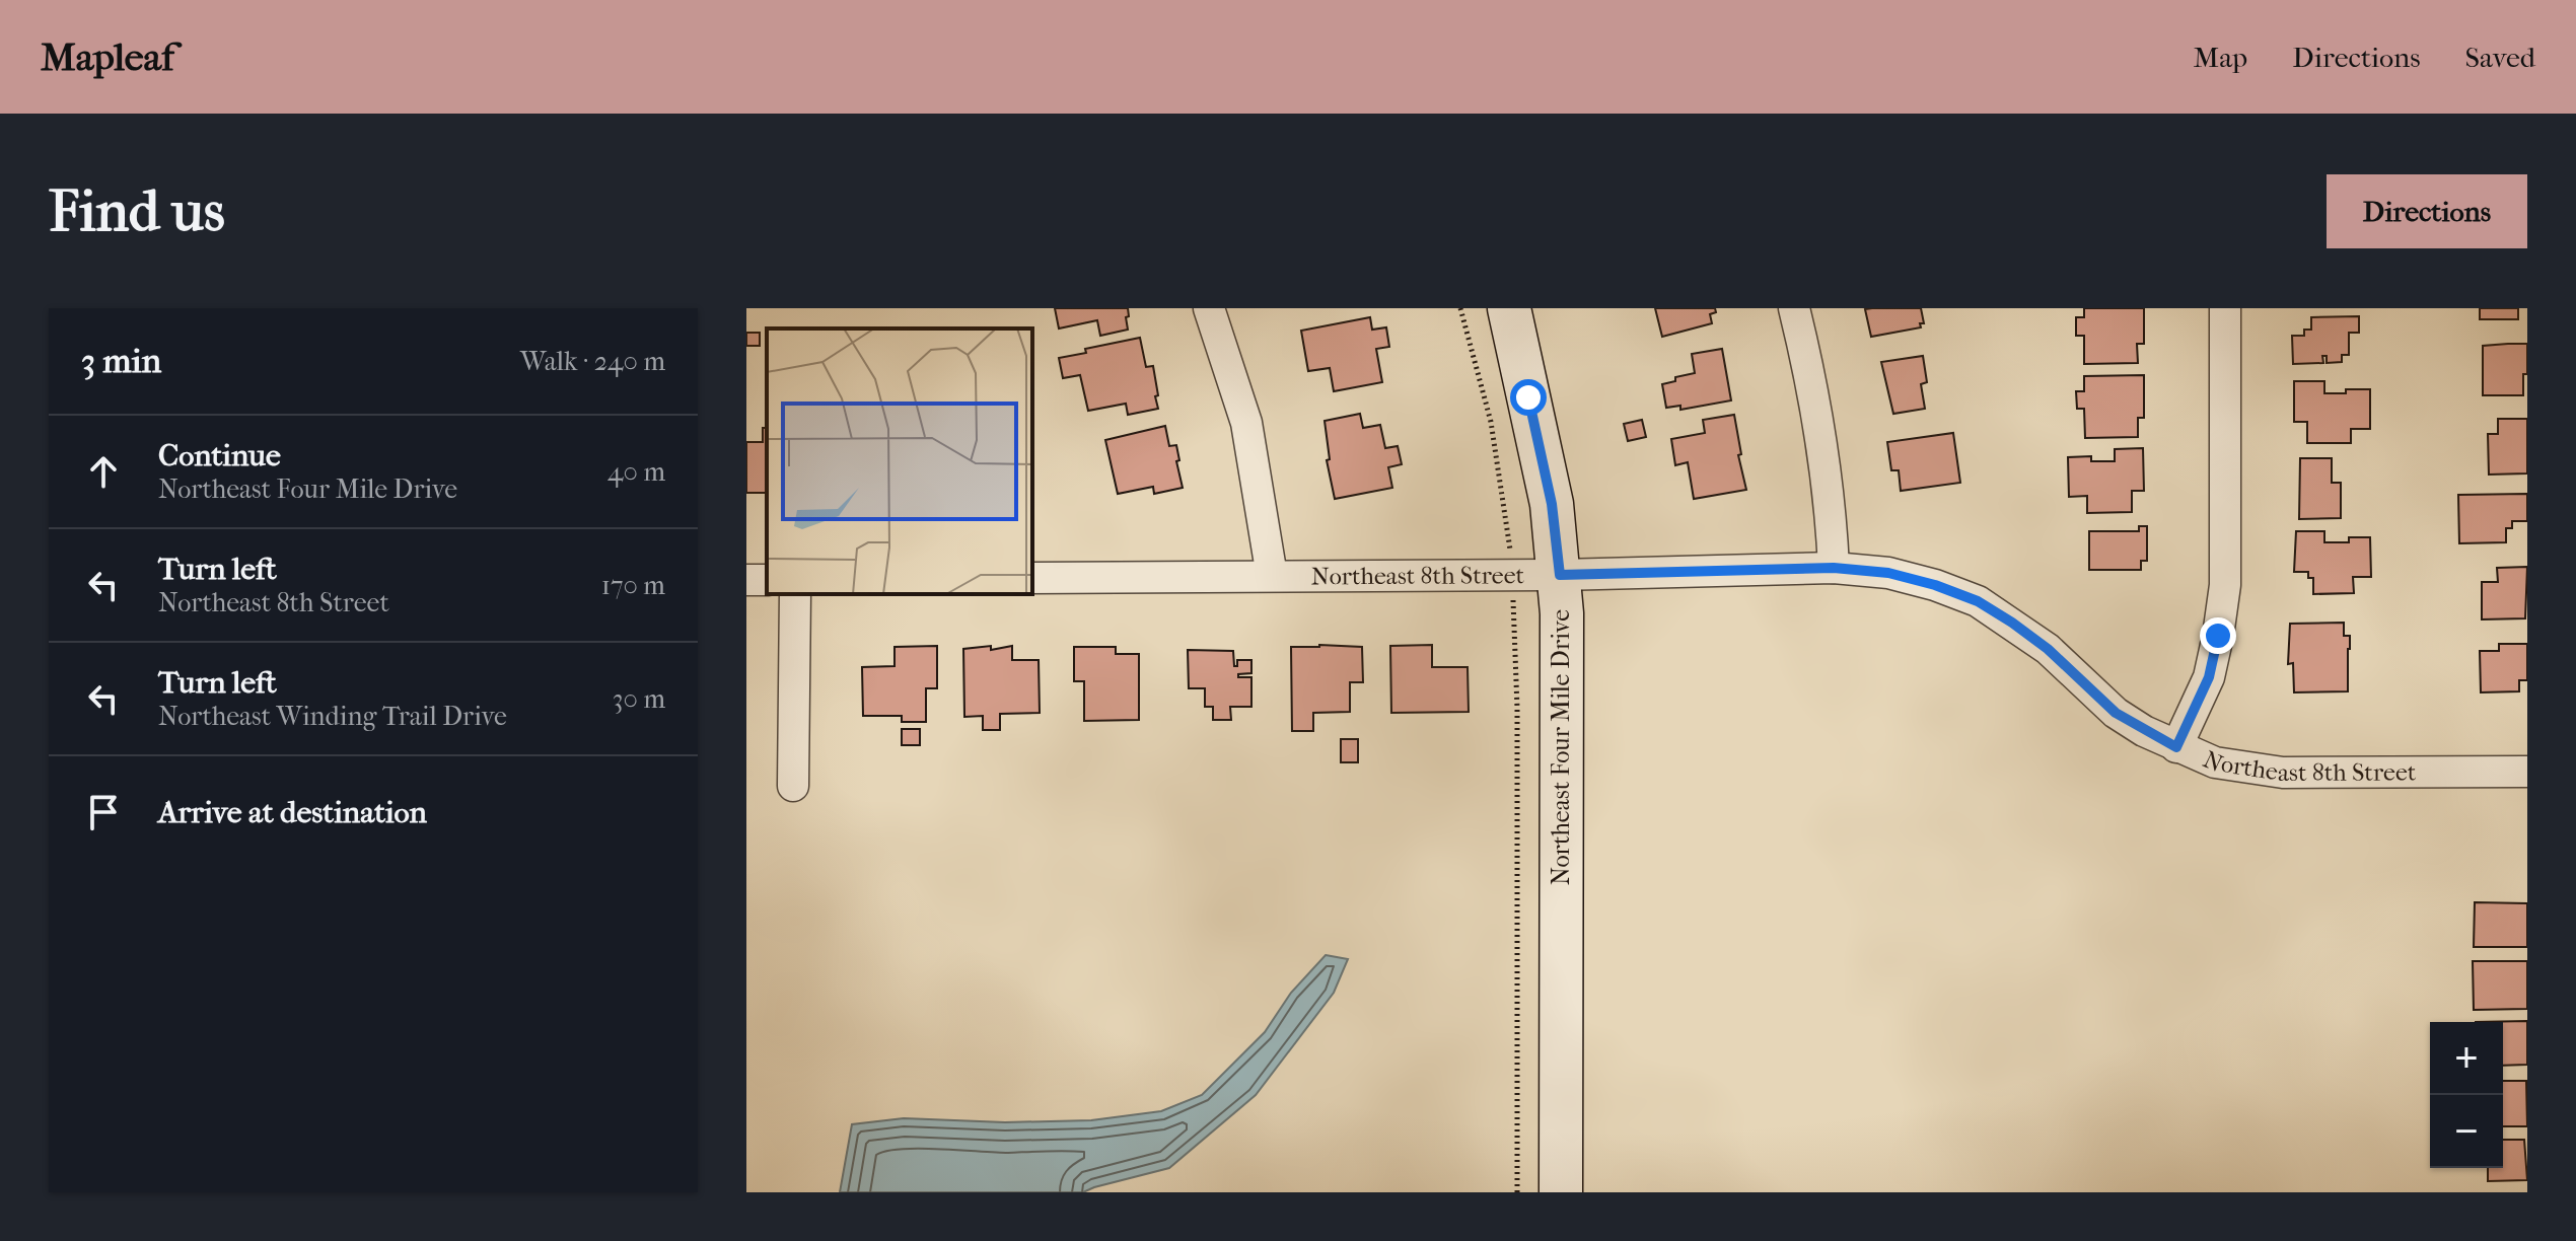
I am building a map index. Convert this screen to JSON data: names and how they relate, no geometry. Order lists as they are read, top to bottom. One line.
{"streets":{"street":["Northeast 8th Street","Northeast Four Mile Drive"]},"crossings":[["Northeast 8th Street","Northeast Four Mile Drive"]],"page":{"header":"Mapleaf","nav":["Map","Directions","Saved"],"buttons":"Directions","title":"Find us","heading":["3 min","Walk · 240 m"],"list":[["Continue","Northeast Four Mile Drive","40 m"],["Turn left","Northeast 8th Street","170 m"],["Turn left","Northeast Winding Trail Drive","30 m"],"Arrive at destination"],"map_buttons":["+","−"]}}
